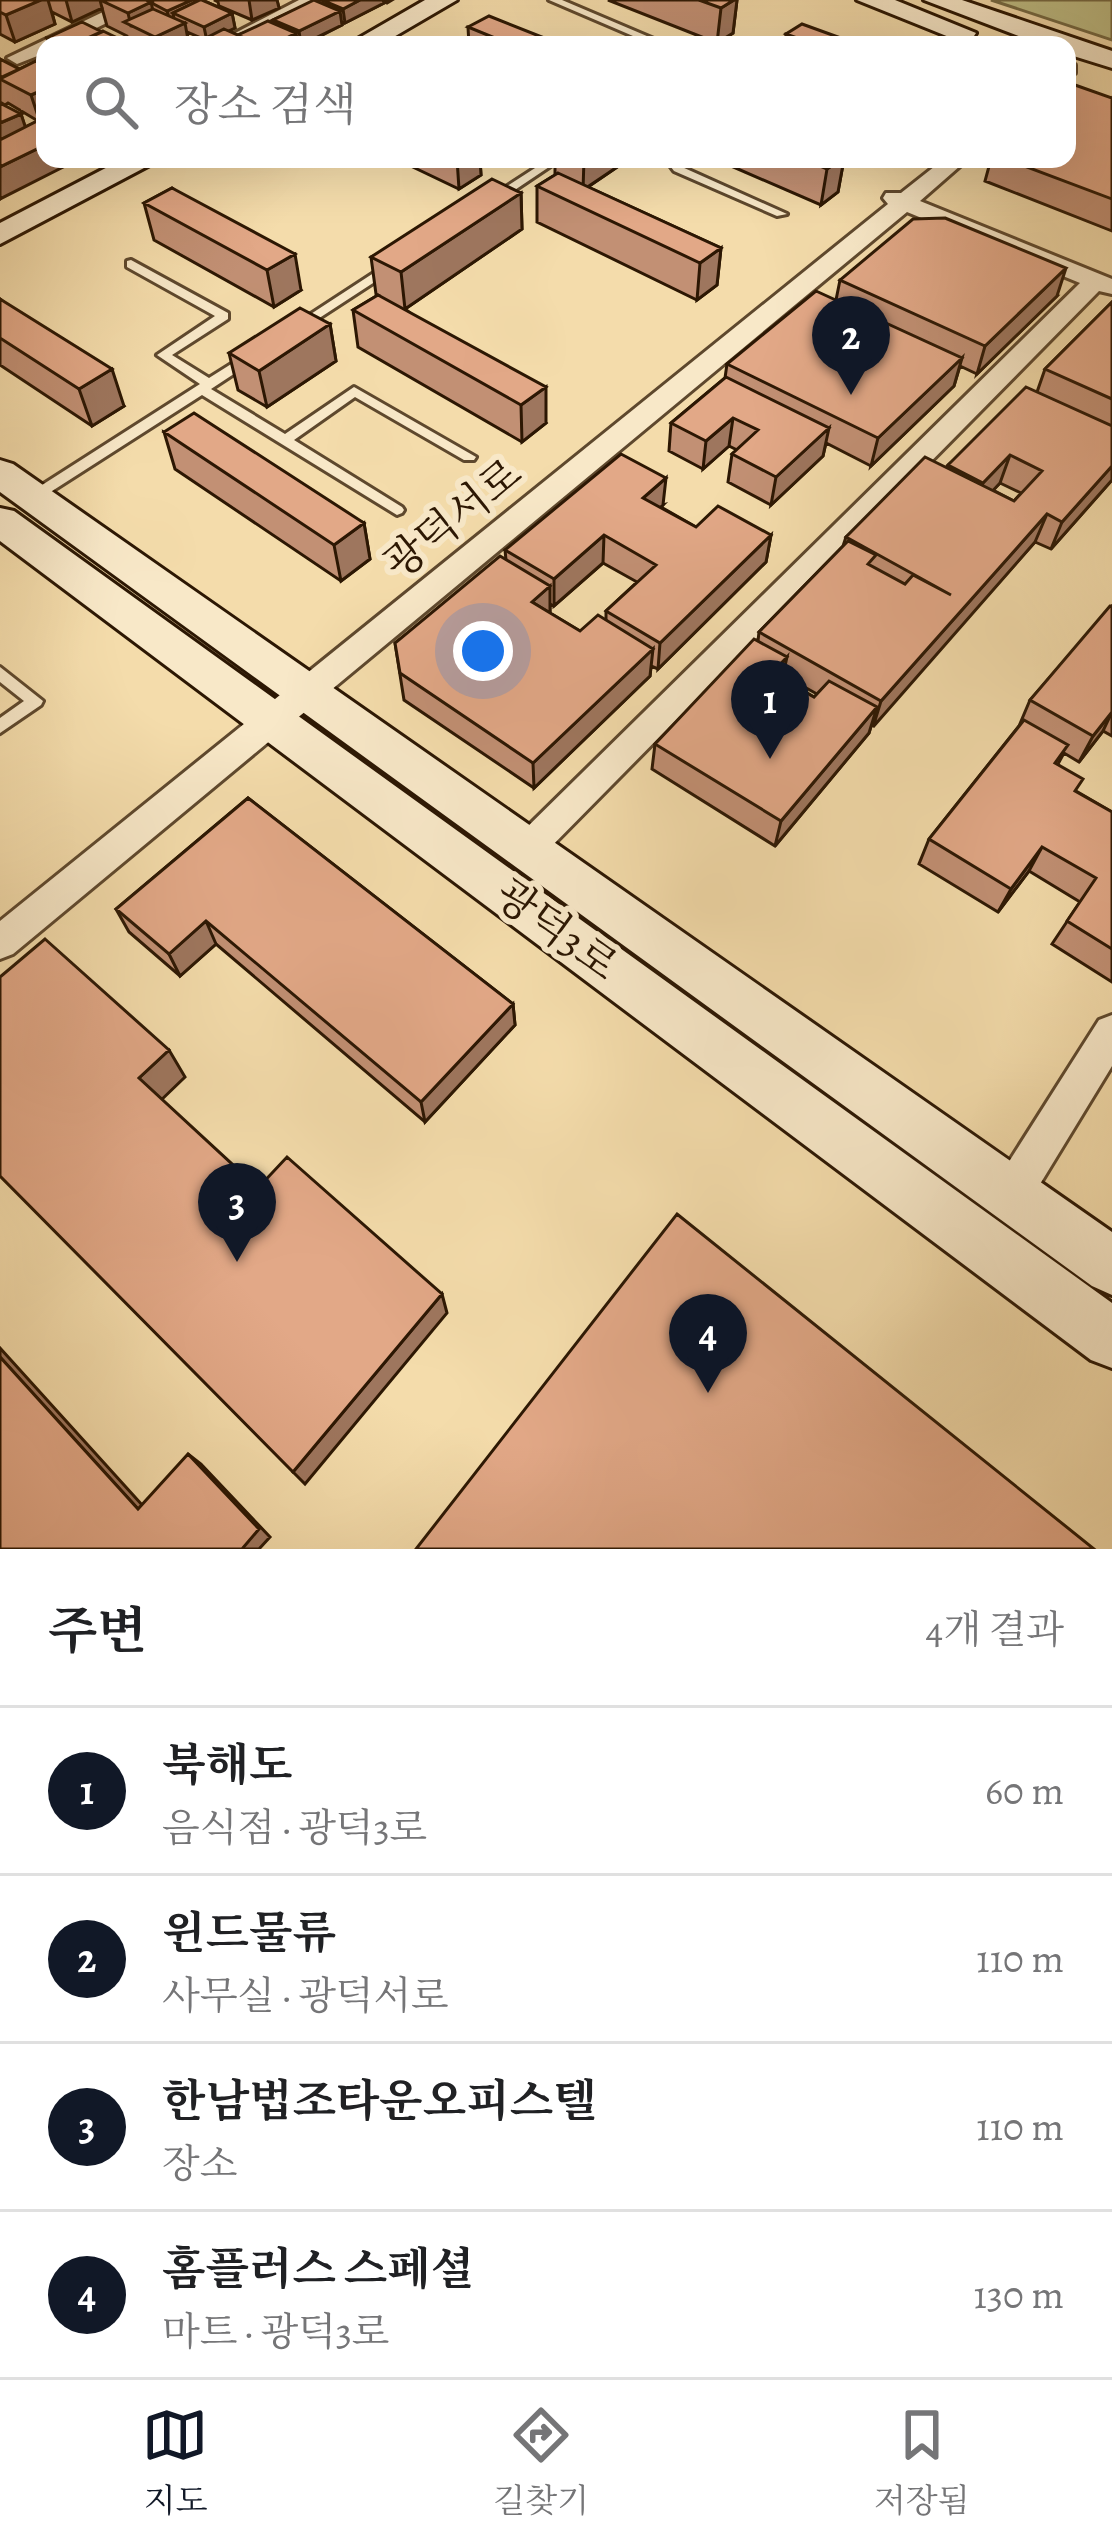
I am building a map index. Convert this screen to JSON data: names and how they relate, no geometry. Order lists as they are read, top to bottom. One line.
{"streets":{"street":["광덕서로","광덕3로"]},"crossings":[["광덕서로","광덕3로"]],"page":{"search":"장소 검색","pins":["2","1","3","4"],"heading":["주변","4개 결과"],"list":[{"mark":"1","name":"북해도","note":"음식점 · 광덕3로","value":"60 m"},{"mark":"2","name":"윈드물류","note":"사무실 · 광덕서로","value":"110 m"},{"mark":"3","name":"한남법조타운오피스텔","note":"장소","value":"110 m"},{"mark":"4","name":"홈플러스 스페셜","note":"마트 · 광덕3로","value":"130 m"}],"nav":["지도","길찾기","저장됨"]}}
